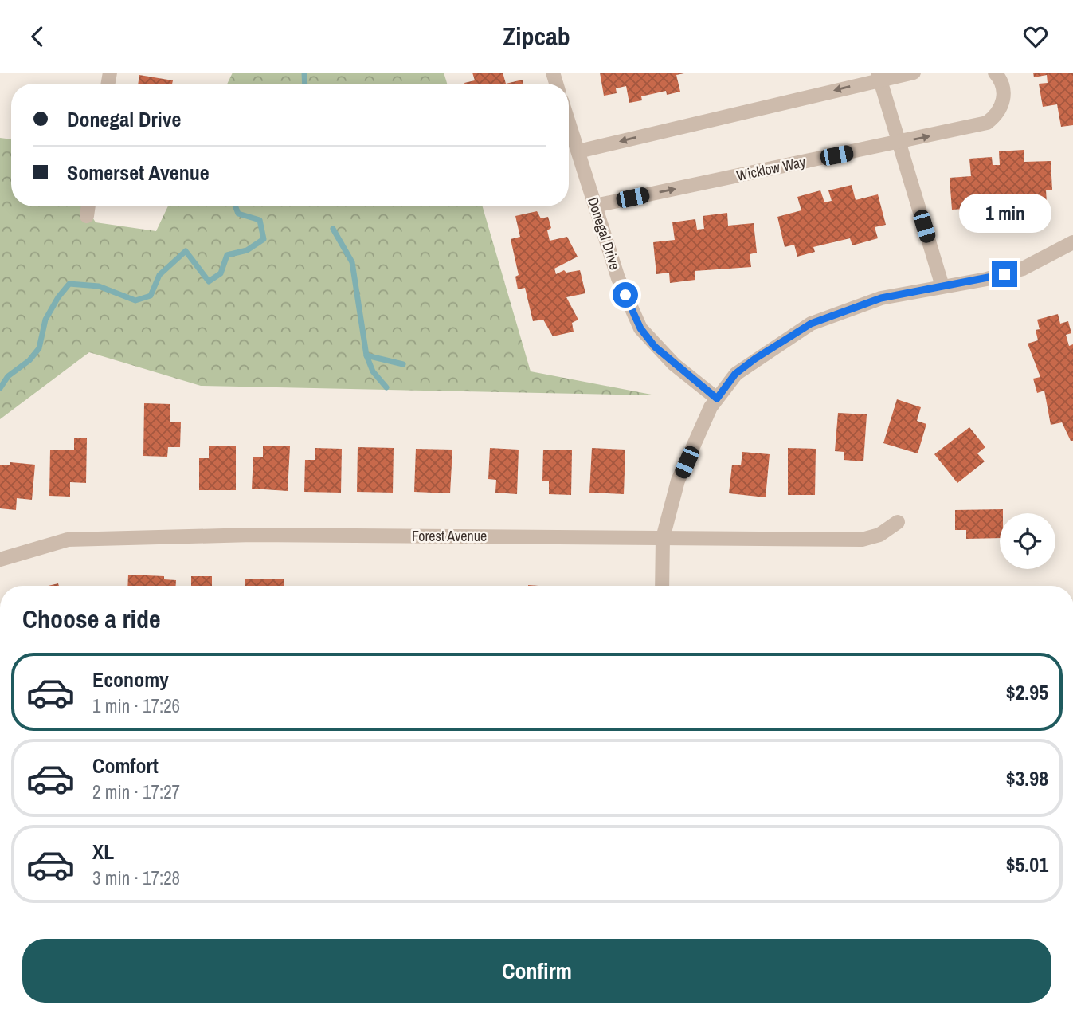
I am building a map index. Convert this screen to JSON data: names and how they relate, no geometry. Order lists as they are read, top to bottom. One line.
{"streets":{"street":["Wicklow Way","Donegal Drive","Forest Avenue"]},"crossings":[["Wicklow Way","Donegal Drive"]],"page":{"header":"Zipcab","banner":["Donegal Drive","Somerset Avenue"],"bubble":"1 min","heading":"Choose a ride","list":[{"name":"Economy","note":"1 min · 17:26","value":"$2.95"},{"name":"Comfort","note":"2 min · 17:27","value":"$3.98"},{"name":"XL","note":"3 min · 17:28","value":"$5.01"}],"buttons":"Confirm"}}
